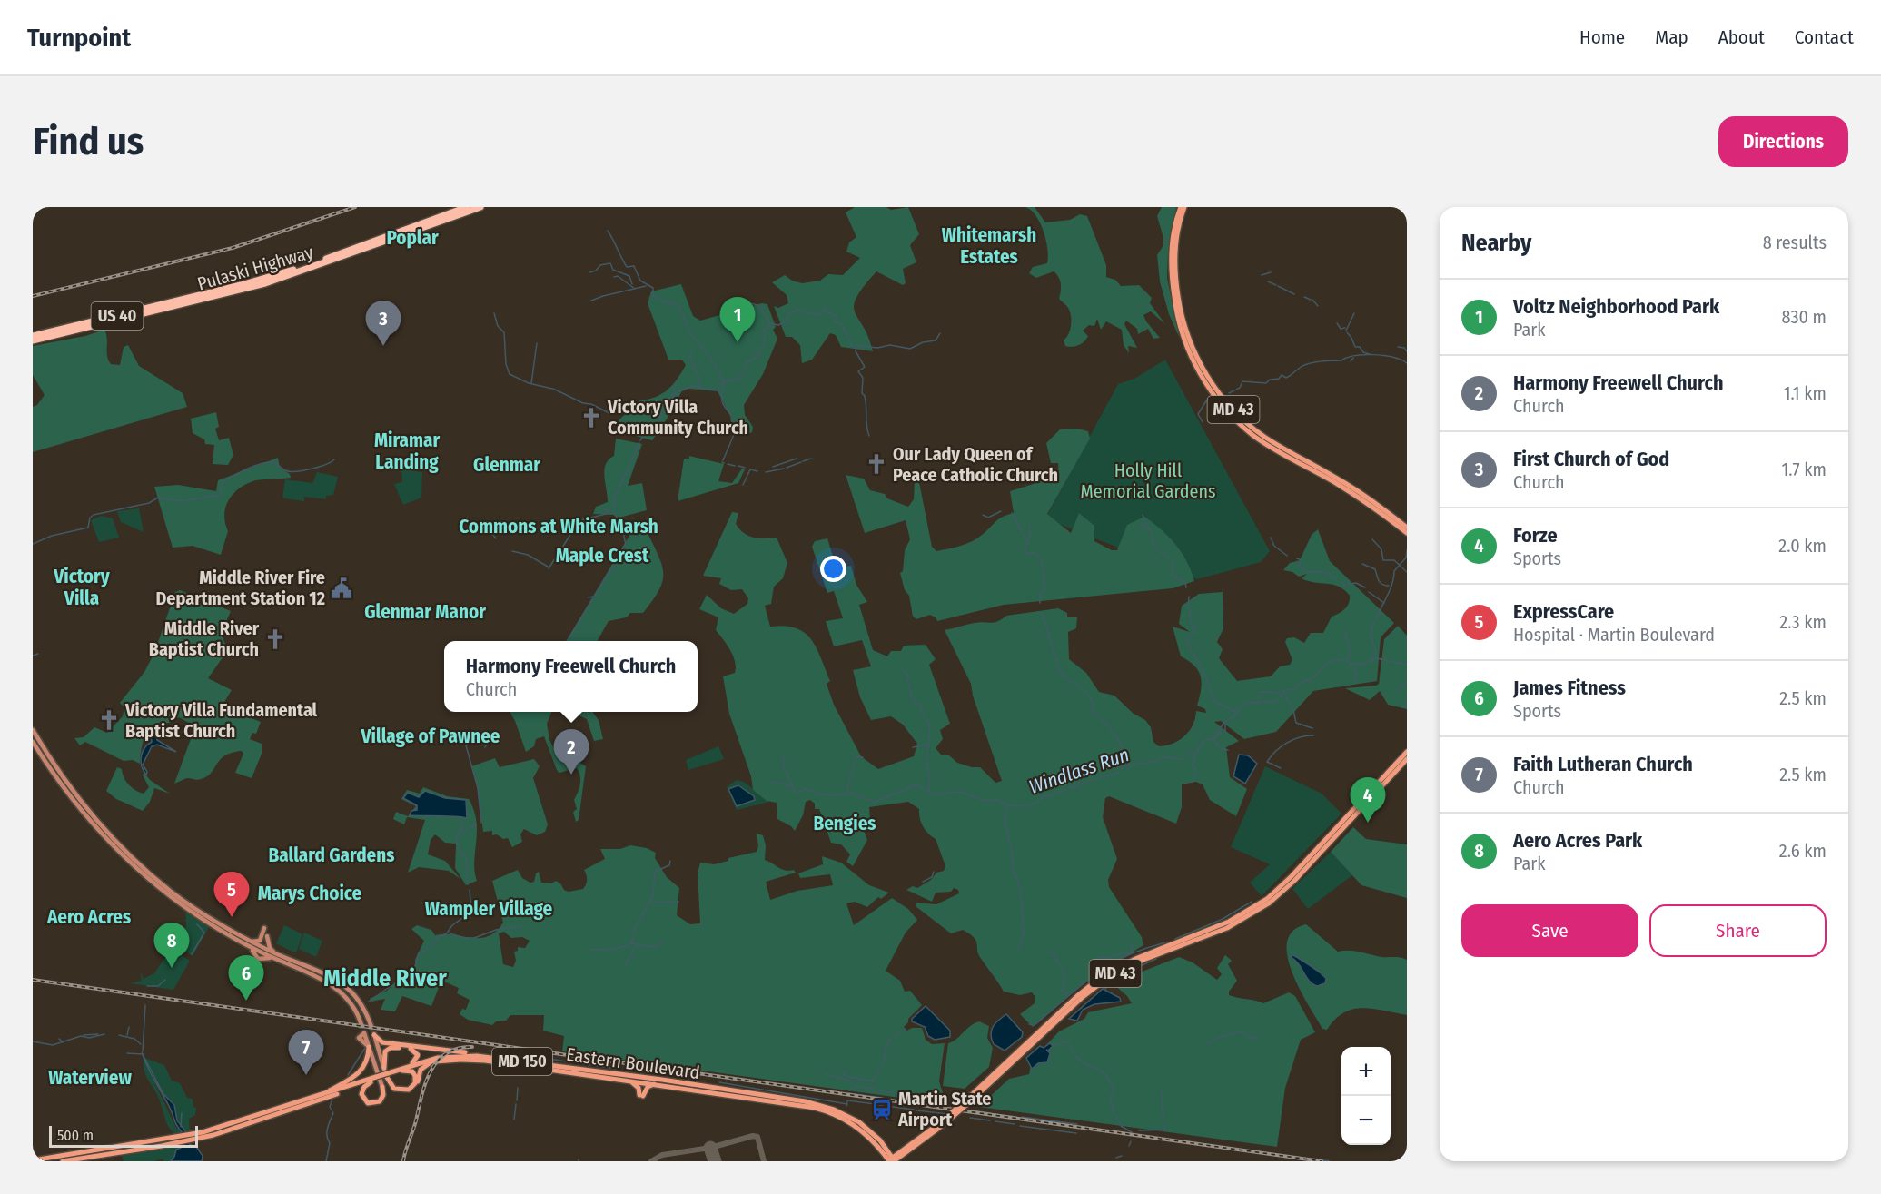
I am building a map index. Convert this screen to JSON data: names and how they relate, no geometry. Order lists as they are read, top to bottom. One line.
{"streets":{"highway":["Pulaski Highway","US 40"],"main road":["MD 43","MD 150","Eastern Boulevard"]},"crossings":[["MD 43","Eastern Boulevard"]],"districts":["Whitemarsh Estates","Poplar","Miramar Landing","Glenmar","Commons at White Marsh","Maple Crest","Victory Villa","Glenmar Manor","Village of Pawnee","Bengies","Ballard Gardens","Marys Choice","Wampler Village","Aero Acres","Middle River","Waterview"],"water":["Windlass Run"],"parks":["Holly Hill Memorial Gardens"],"places":{"church":["Victory Villa Community Church","Our Lady Queen of Peace Catholic Church","Middle River Baptist Church","Victory Villa Fundamental Baptist Church"],"public building":["Middle River Fire Department Station 12"],"station":["Martin State Airport"]},"scale_bar":"500 m","page":{"header":"Turnpoint","nav":["Home","Map","About","Contact"],"buttons":["Directions",["Save","Share"]],"title":"Find us","heading":["Nearby","8 results"],"list":[{"mark":"1","name":"Voltz Neighborhood Park","note":"Park","value":"830 m"},{"mark":"2","name":"Harmony Freewell Church","note":"Church","value":"1.1 km"},{"mark":"3","name":"First Church of God","note":"Church","value":"1.7 km"},{"mark":"4","name":"Forze","note":"Sports","value":"2.0 km"},{"mark":"5","name":"ExpressCare","note":"Hospital · Martin Boulevard","value":"2.3 km"},{"mark":"6","name":"James Fitness","note":"Sports","value":"2.5 km"},{"mark":"7","name":"Faith Lutheran Church","note":"Church","value":"2.5 km"},{"mark":"8","name":"Aero Acres Park","note":"Park","value":"2.6 km"}],"pins":["1","3","2","4","5","8","6","7"],"popup":["Harmony Freewell Church","Church"],"map_buttons":["+","−"],"scale":"500 m"}}
